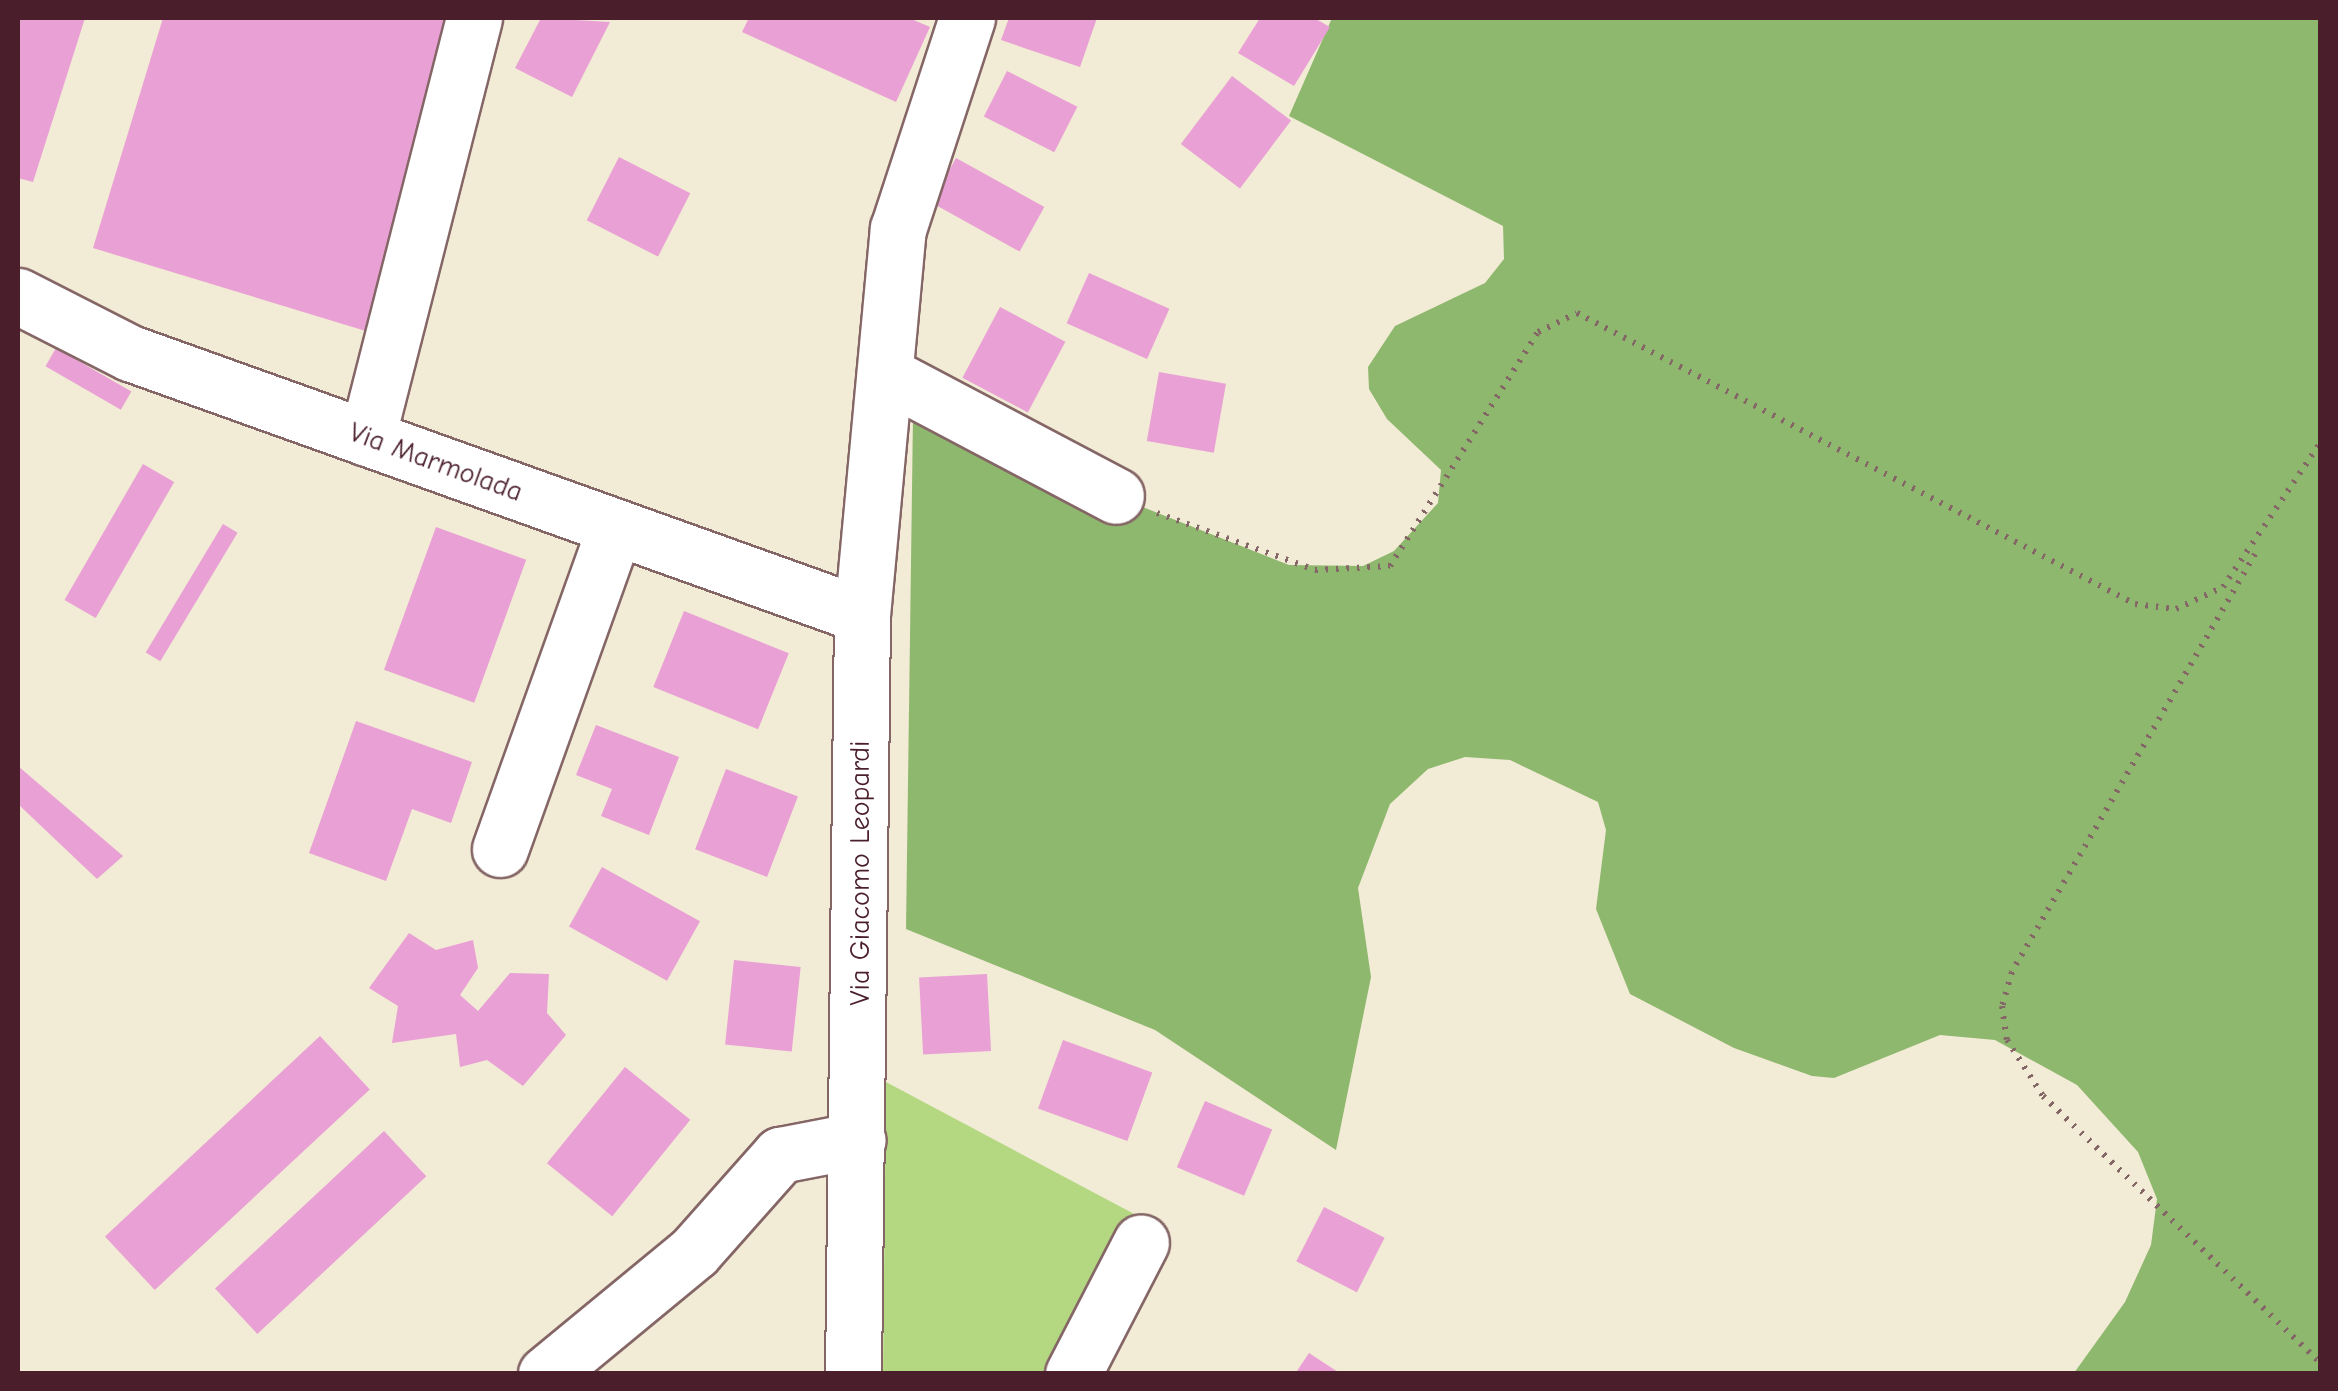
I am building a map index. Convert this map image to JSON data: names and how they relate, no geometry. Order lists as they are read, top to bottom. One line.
{"streets":{"street":["Via Marmolada","Via Giacomo Leopardi"]},"crossings":[["Via Marmolada","Via Giacomo Leopardi"]]}
